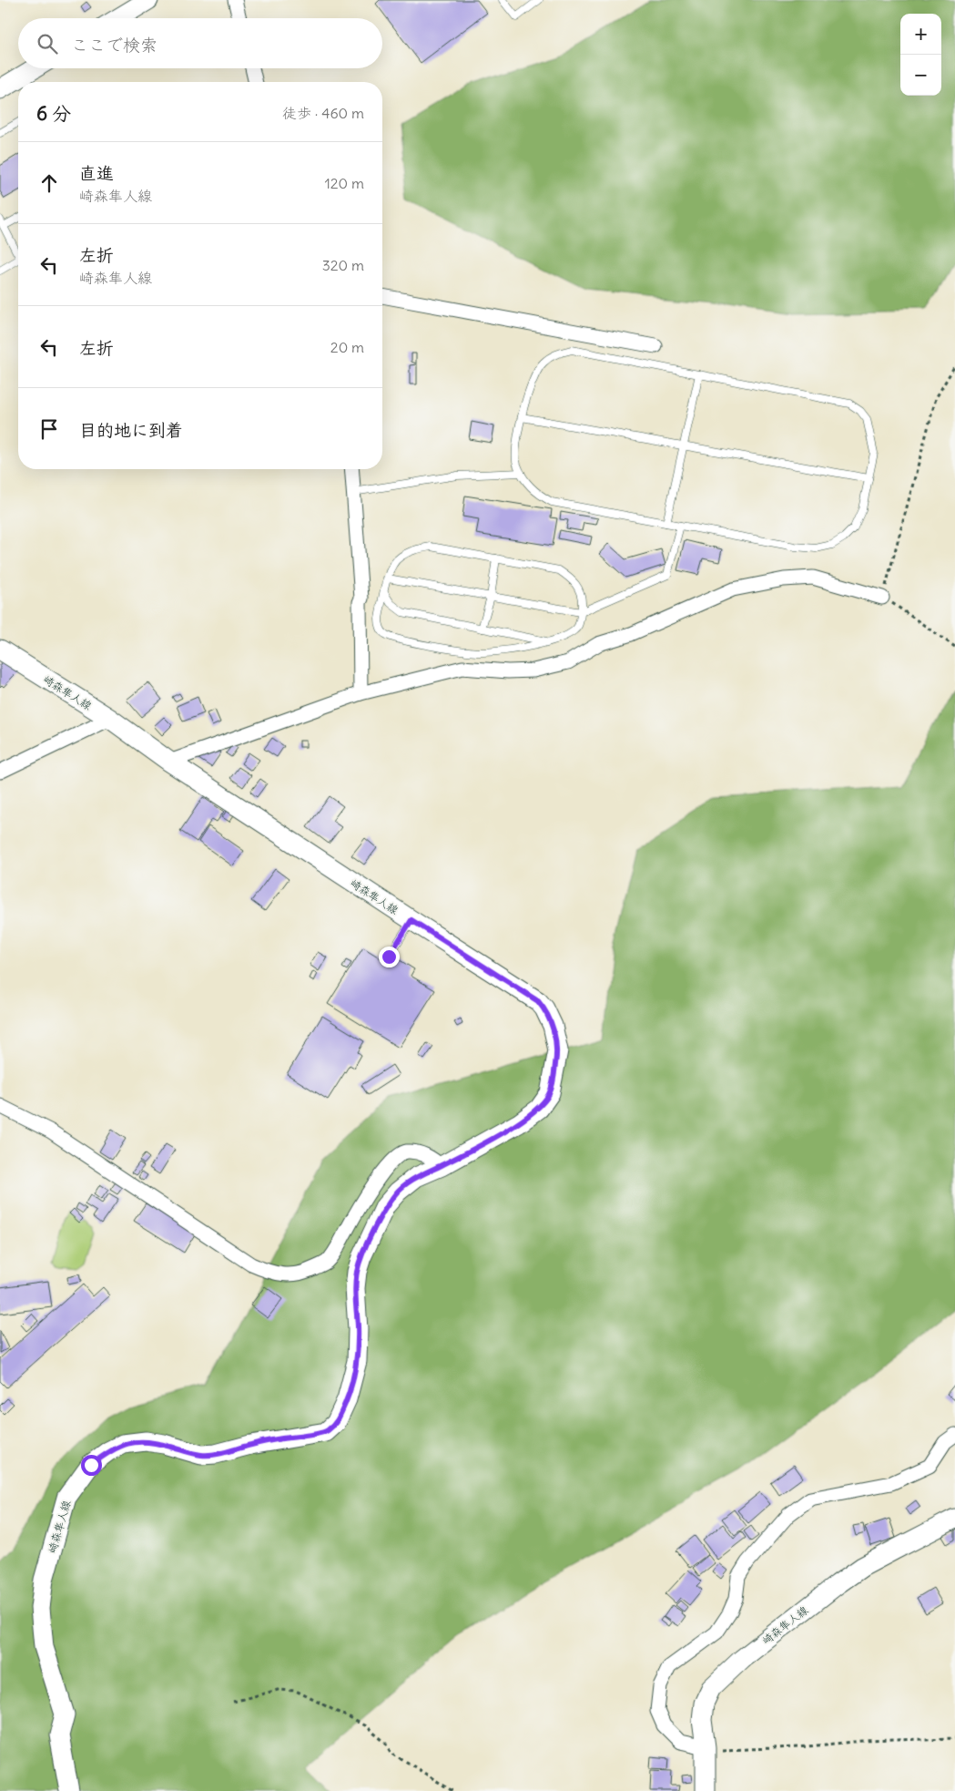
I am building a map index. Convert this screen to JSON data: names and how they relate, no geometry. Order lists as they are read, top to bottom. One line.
{"streets":{"main road":["崎森隼人線"]},"page":{"map_buttons":["+","−"],"search":"ここで検索","heading":["6 分","徒歩 · 460 m"],"list":[["直進","崎森隼人線","120 m"],["左折","崎森隼人線","320 m"],["左折","20 m"],"目的地に到着"]}}
